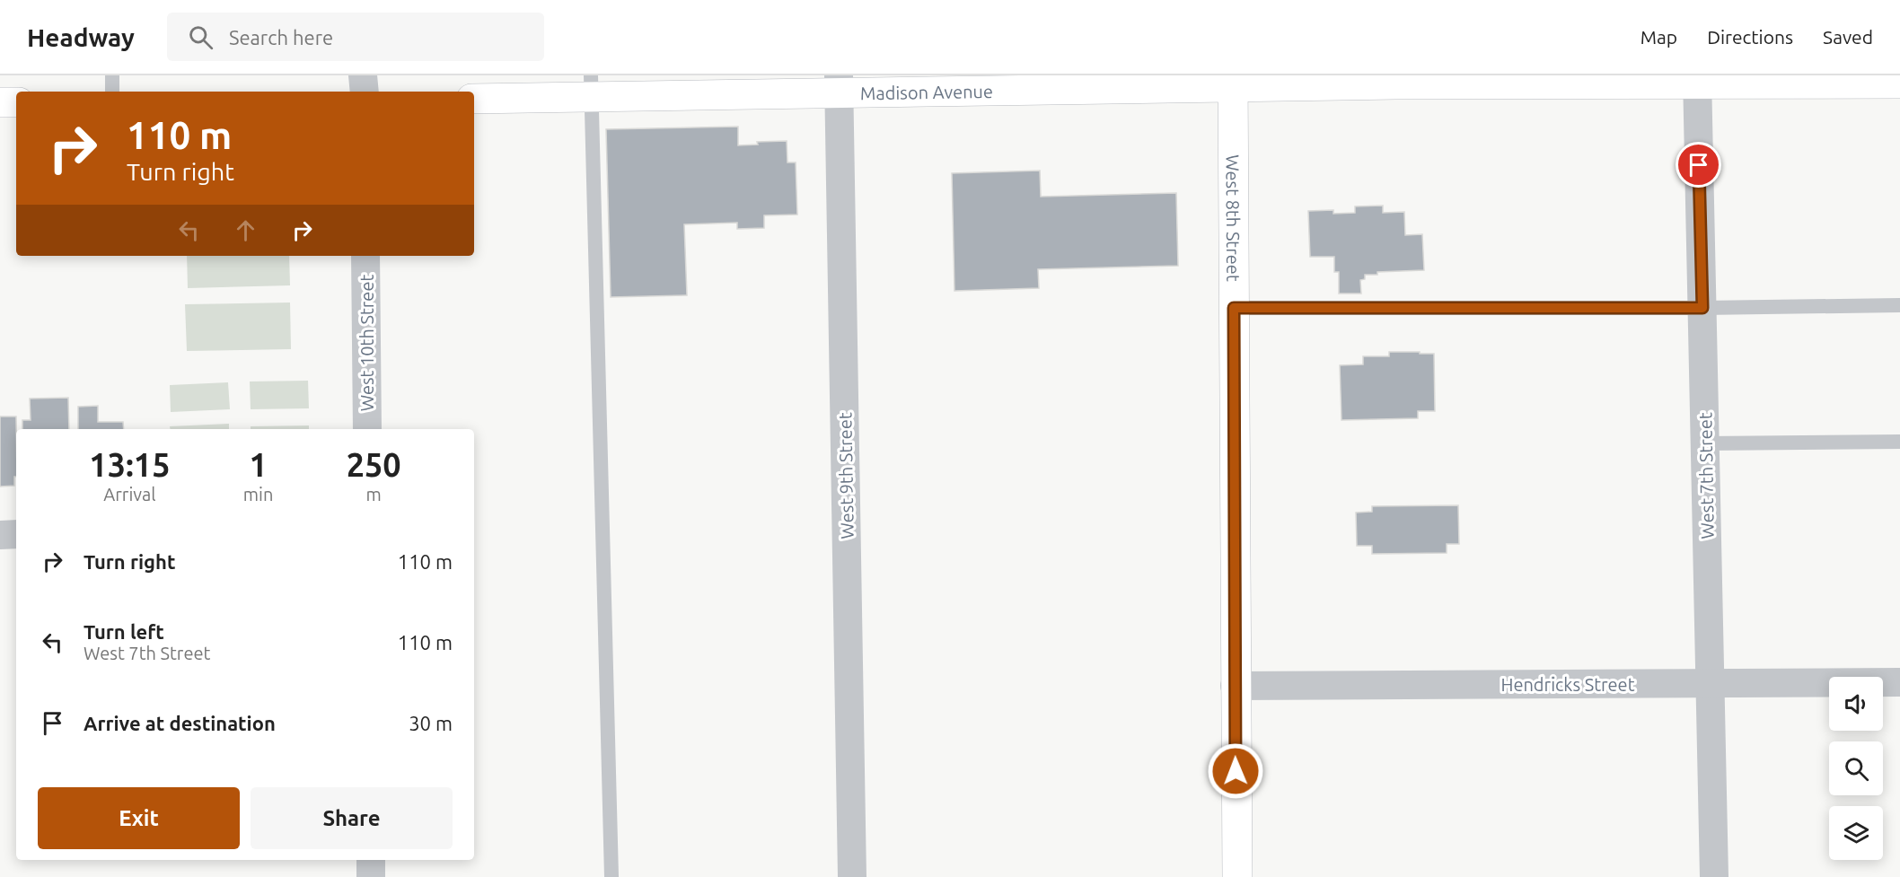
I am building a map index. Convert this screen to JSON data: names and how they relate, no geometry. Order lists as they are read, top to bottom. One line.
{"streets":{"street":["Madison Avenue","West 8th Street","West 10th Street","West 9th Street","West 7th Street","Hendricks Street"]},"crossings":[["Madison Avenue","West 8th Street"],["Madison Avenue","West 9th Street"],["Madison Avenue","West 7th Street"],["West 8th Street","Hendricks Street"],["West 7th Street","Hendricks Street"]],"page":{"header":"Headway","search":"Search here","nav":["Map","Directions","Saved"],"turn":["110 m","Turn right"],"eta":["13:15","Arrival","1","min","250","m"],"list":[{"name":"Turn right","value":"110 m"},{"name":"Turn left","note":"West 7th Street","value":"110 m"},{"name":"Arrive at destination","value":"30 m"}],"buttons":["Exit","Share"]}}
